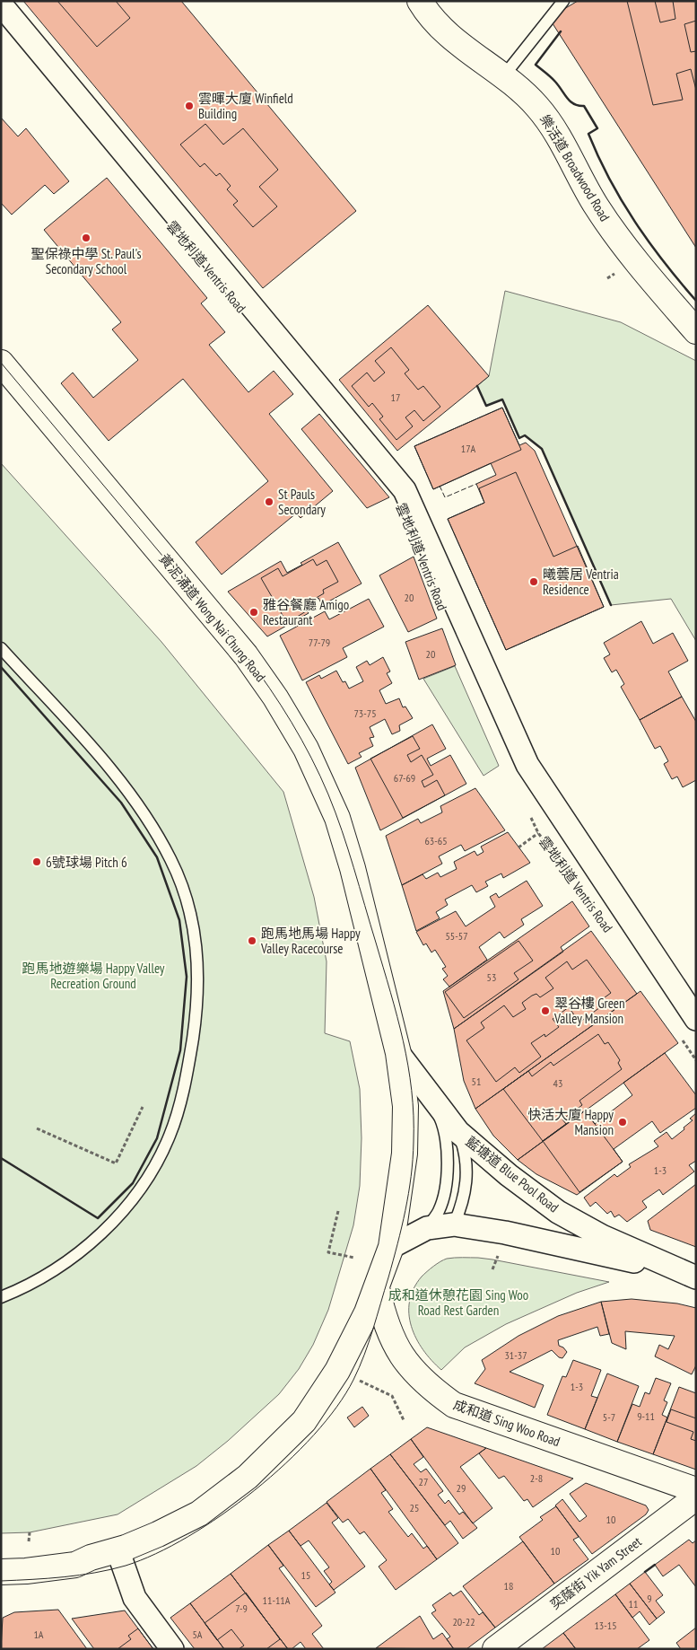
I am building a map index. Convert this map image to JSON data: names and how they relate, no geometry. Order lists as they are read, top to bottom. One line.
{"streets":{"street":["樂活道 Broadwood Road","雲地利道 Ventris Road","黃泥涌道 Wong Nai Chung Road","藍塘道 Blue Pool Road","成和道 Sing Woo Road","奕蔭街 Yik Yam Street"]},"crossings":[["黃泥涌道 Wong Nai Chung Road","藍塘道 Blue Pool Road"],["黃泥涌道 Wong Nai Chung Road","成和道 Sing Woo Road"]],"parks":["跑馬地遊樂場 Happy Valley Recreation Ground","成和道休憩花園 Sing Woo Road Rest Garden"],"places":["雲暉大廈 Winfield Building","聖保祿中學 St. Paul's Secondary School","St Pauls Secondary","曦蕓居 Ventria Residence","雅谷餐廳 Amigo Restaurant","6號球場 Pitch 6","跑馬地馬場 Happy Valley Racecourse","翠谷樓 Green Valley Mansion","快活大廈 Happy Mansion"],"house_numbers":["17","17A","20","77-79","20","73-75","67-69","63-65","55-57","53","51","43","1-3","31-37","1-3","9-11","5-7","2-8","27","29","25","10","10","15","18","9","11-11A","11","7-9","20-22","13-15","1A","5A"]}
